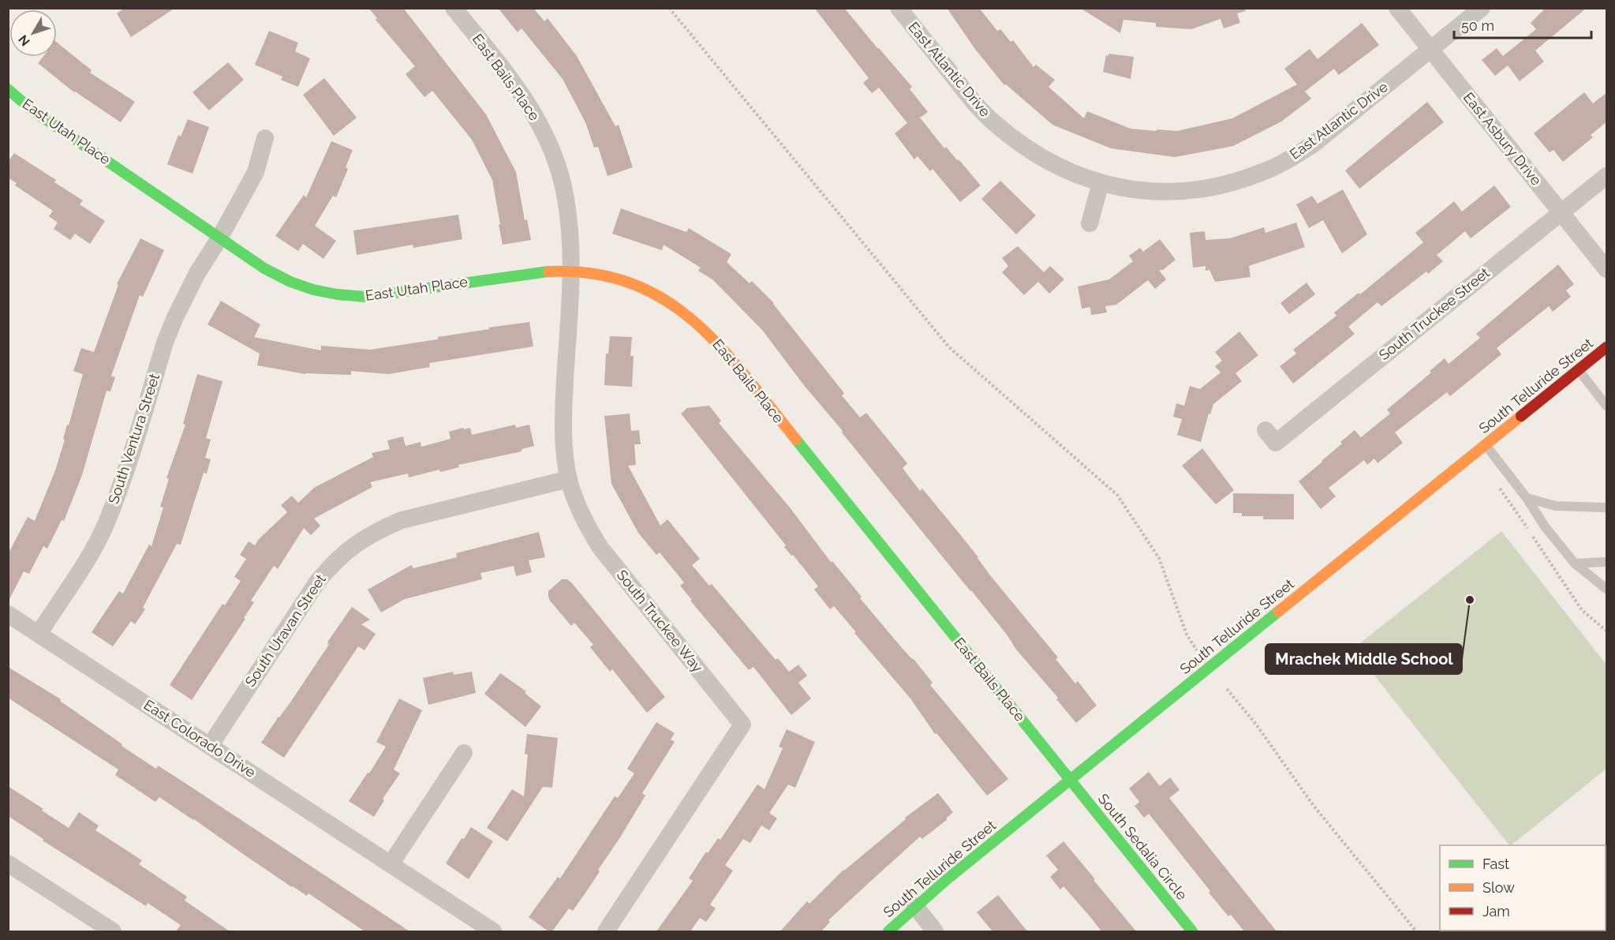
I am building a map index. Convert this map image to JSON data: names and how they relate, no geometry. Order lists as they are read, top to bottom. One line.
{"streets":{"street":["East Atlantic Drive","East Bails Place","East Utah Place","East Asbury Drive","South Truckee Street","South Telluride Street","South Ventura Street","South Truckee Way","South Uravan Street","East Colorado Drive","South Sedalia Circle"]},"crossings":[["East Atlantic Drive","East Asbury Drive"],["East Bails Place","East Utah Place"],["East Bails Place","South Telluride Street"],["East Bails Place","South Truckee Way"],["East Bails Place","South Sedalia Circle"],["East Utah Place","South Ventura Street"],["East Utah Place","South Truckee Way"],["East Asbury Drive","South Truckee Street"],["South Telluride Street","South Sedalia Circle"],["South Ventura Street","East Colorado Drive"],["South Truckee Way","South Uravan Street"],["South Uravan Street","East Colorado Drive"]],"places":["Mrachek Middle School"],"legend":["Fast","Slow","Jam"],"scale_bar":"50 m","north":"bottom left"}
